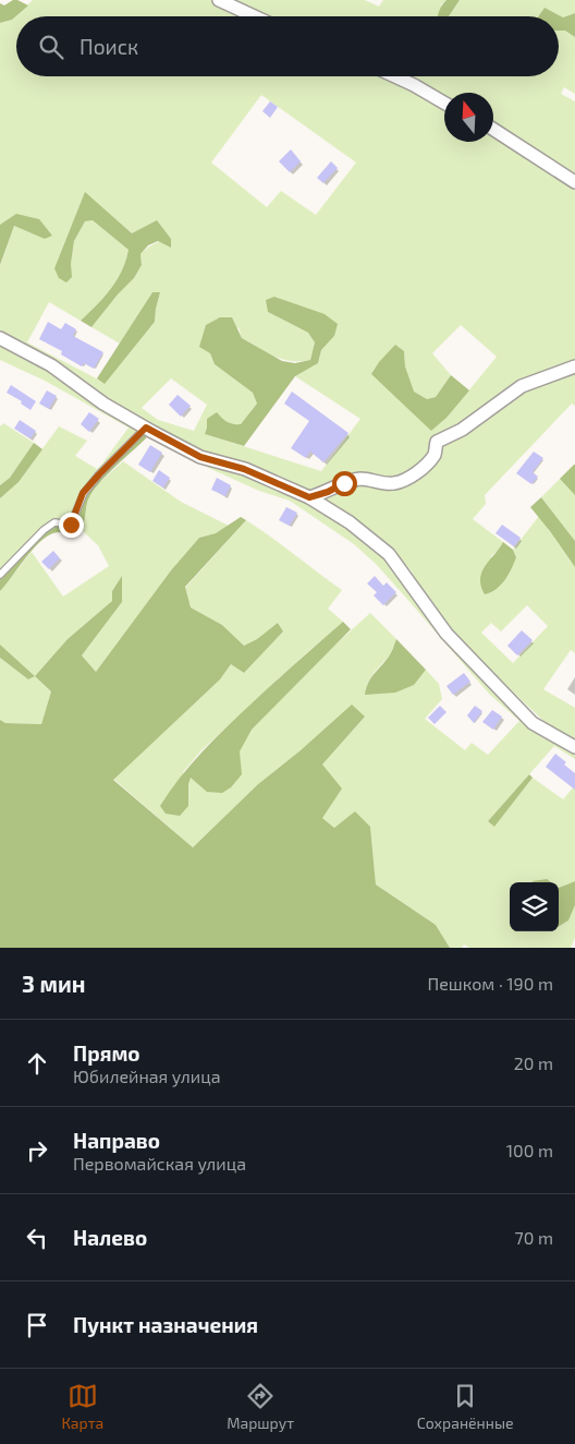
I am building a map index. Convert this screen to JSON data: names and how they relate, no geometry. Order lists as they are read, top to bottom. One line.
{"north":"top","page":{"search":"Поиск","heading":["3 мин","Пешком · 190 m"],"list":[["Прямо","Юбилейная улица","20 m"],["Направо","Первомайская улица","100 m"],["Налево","70 m"],"Пункт назначения"],"nav":["Карта","Маршрут","Сохранённые"]}}
